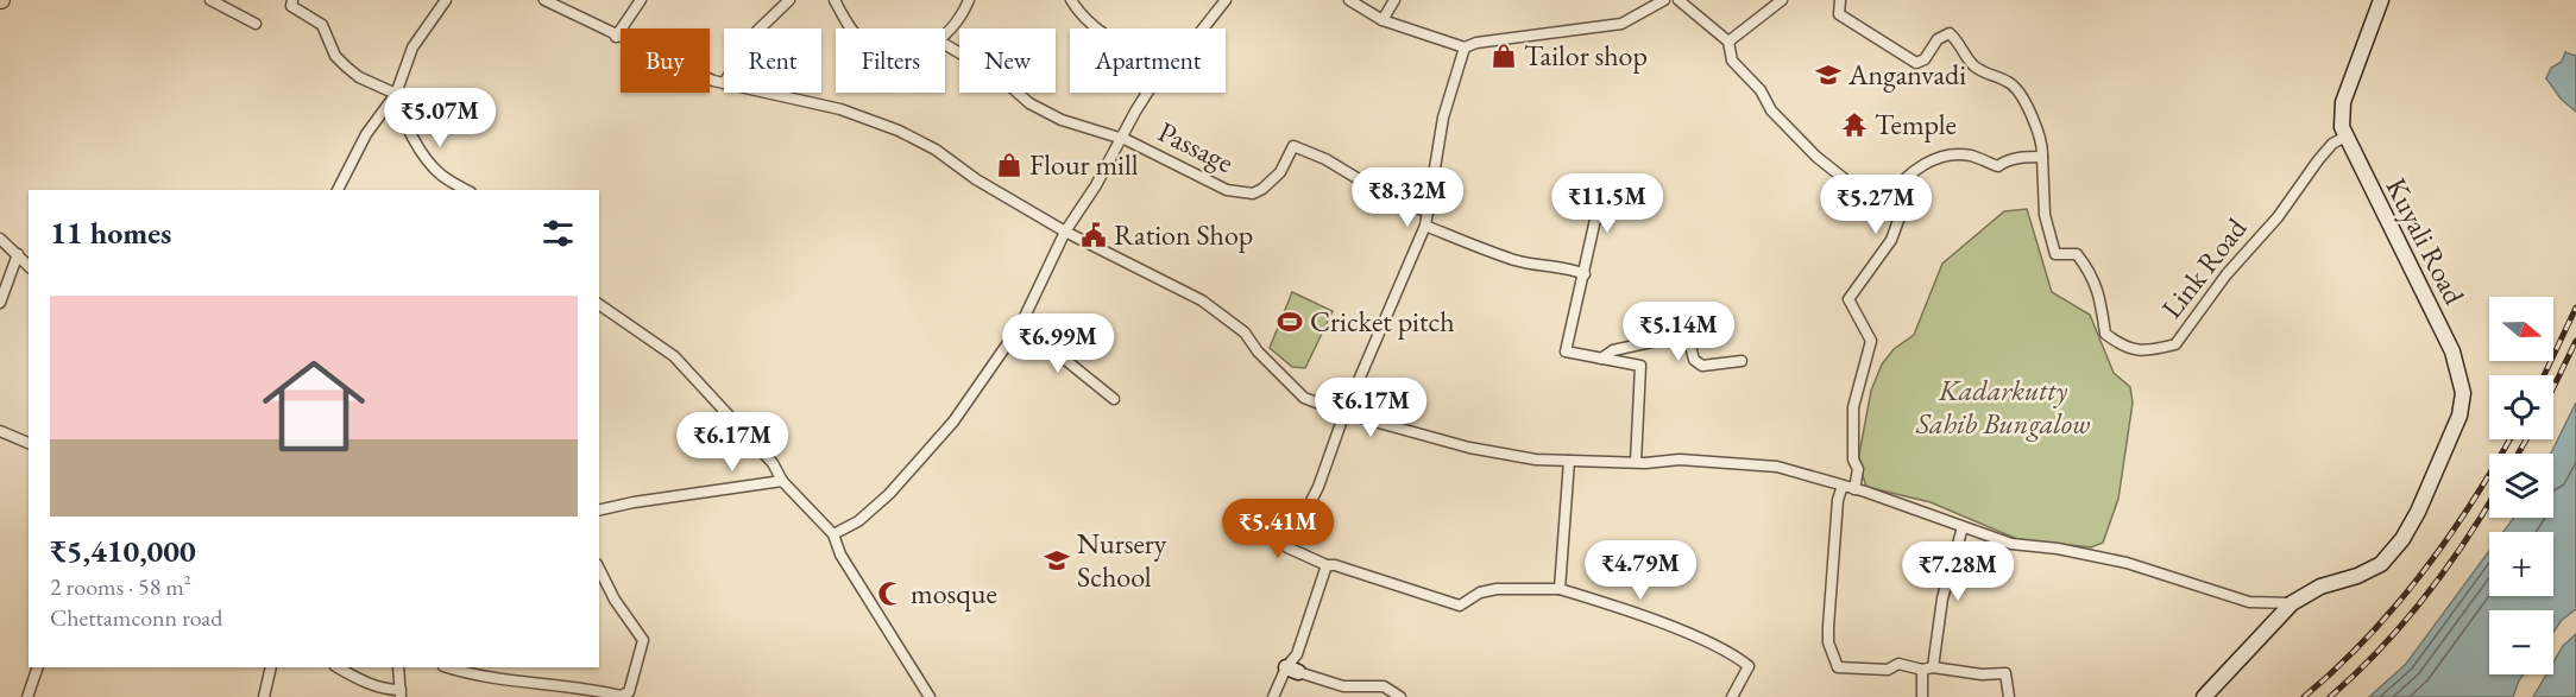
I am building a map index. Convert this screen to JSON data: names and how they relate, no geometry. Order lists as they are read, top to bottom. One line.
{"streets":{"main road":["Kuyali Road"],"street":["Passage","Link Road"]},"crossings":[["Kuyali Road","Link Road"]],"parks":["Kadarkutty Sahib Bungalow"],"places":{"shop":["Tailor shop","Flour mill"],"school or university":["Anganvadi","Nursery School"],"temple":["Temple"],"public building":["Ration Shop"],"sports":["Cricket pitch"],"mosque":["mosque"]},"north":"right","page":{"chip":["Buy","Rent","Filters","New","Apartment"],"price":["₹5.07M","₹8.32M","₹11.5M","₹5.27M","₹5.14M","₹6.99M","₹6.17M","₹6.17M","₹5.41M","₹4.79M","₹7.28M"],"heading":"11 homes","list":[{"name":"₹5,410,000","note":"2 rooms · 58 m² · Chettamconn road"}],"map_buttons":["+","−"]}}
